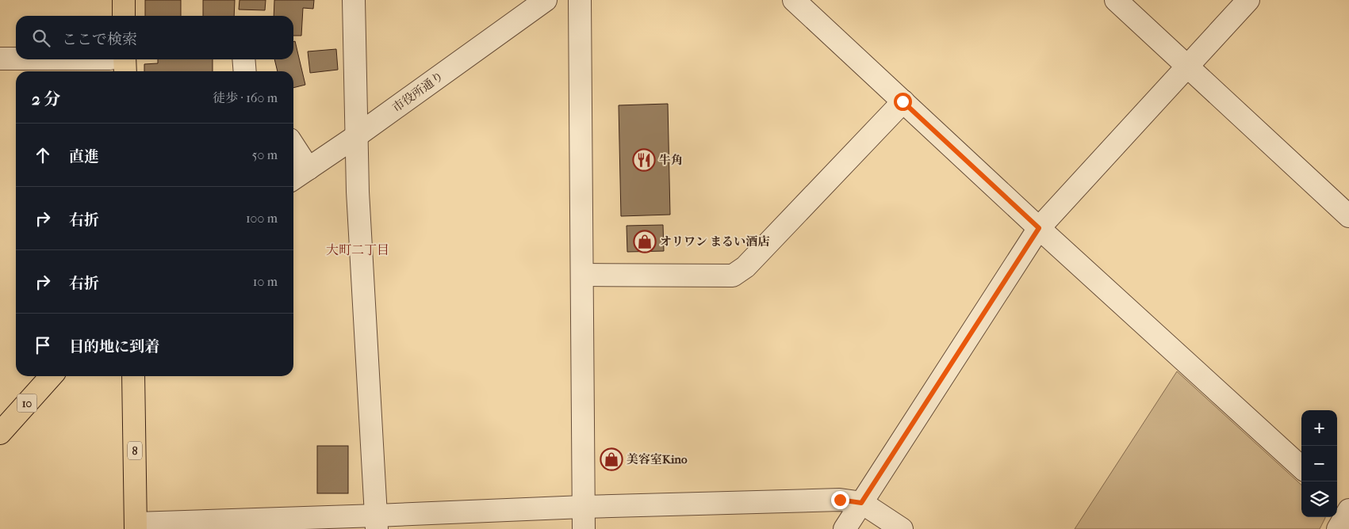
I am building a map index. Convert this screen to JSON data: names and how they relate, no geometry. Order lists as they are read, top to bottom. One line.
{"streets":{"main road":["10","8"],"street":["市役所通り"]},"districts":["大町二丁目"],"places":{"restaurant":["牛角"],"shop":["オリワン まるい酒店","美容室Kino"]},"page":{"search":"ここで検索","heading":["2 分","徒歩 · 160 m"],"list":[["直進","50 m"],["右折","100 m"],["右折","10 m"],"目的地に到着"],"map_buttons":["+","−"]}}
